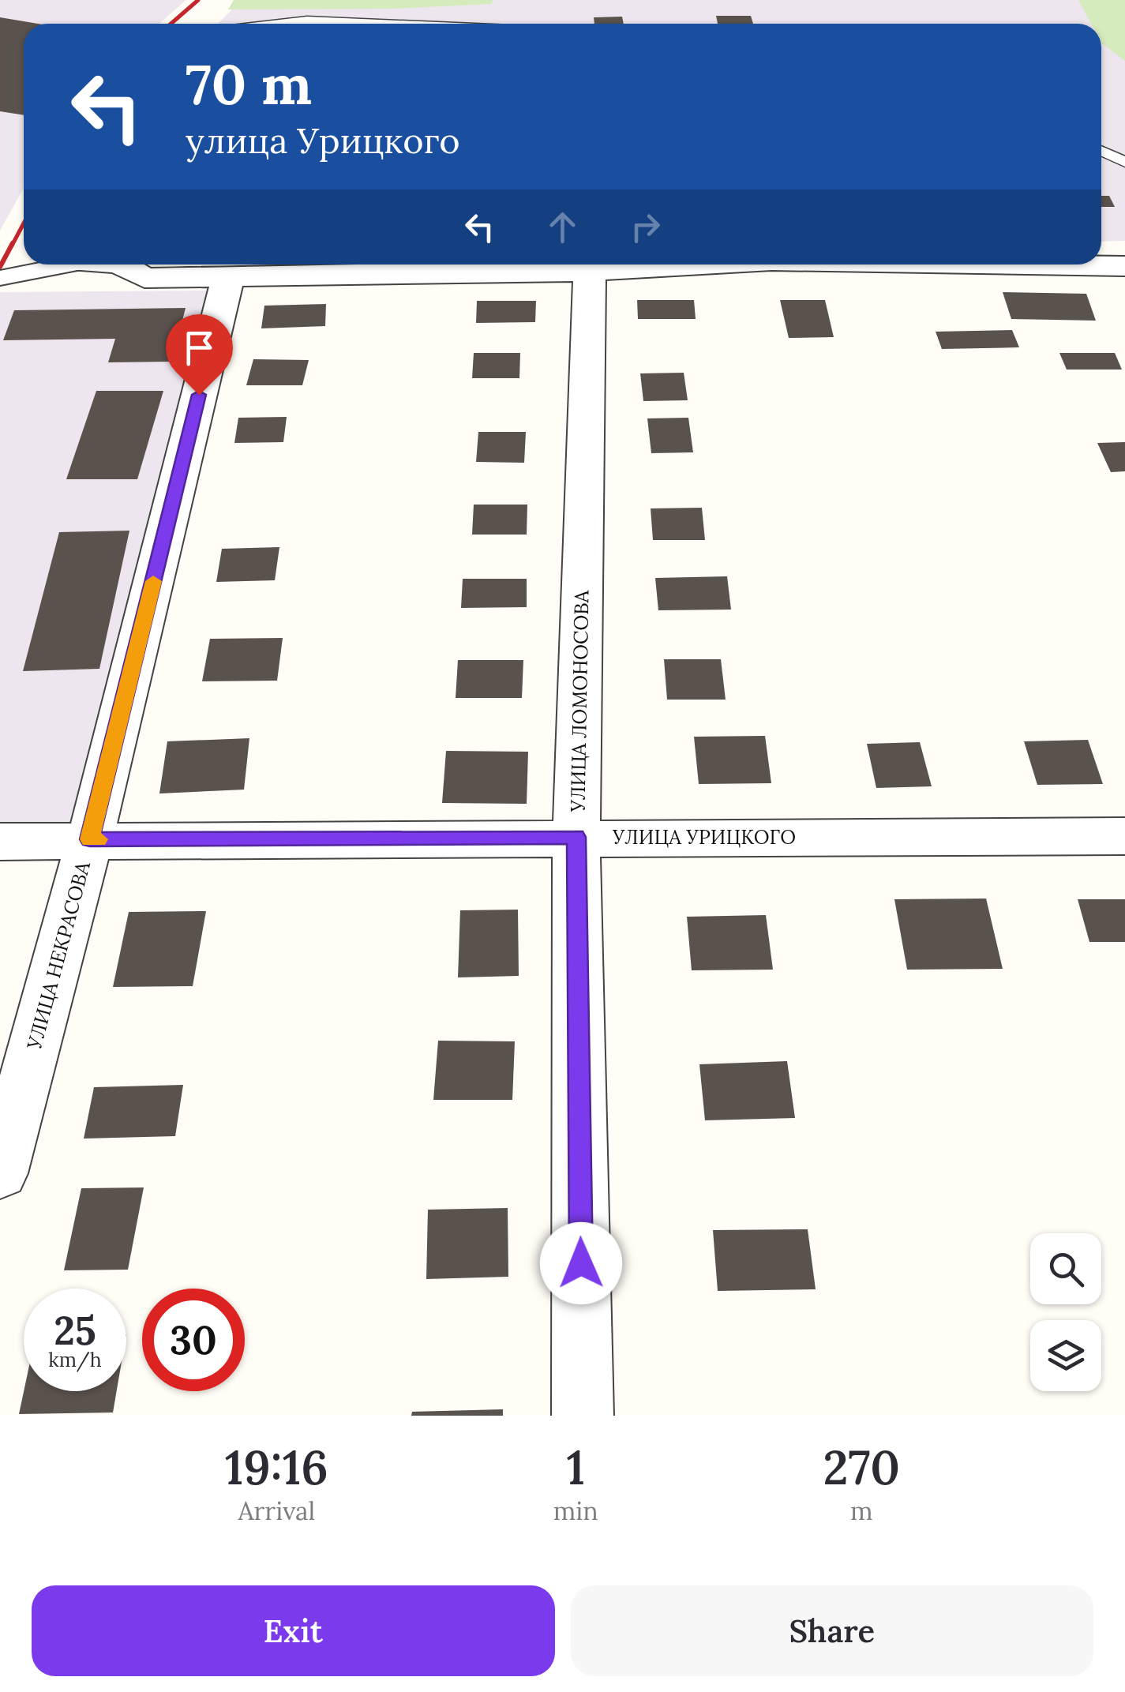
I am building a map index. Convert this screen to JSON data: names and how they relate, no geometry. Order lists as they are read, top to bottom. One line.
{"streets":{"street":["УЛИЦА ЛОМОНОСОВА","УЛИЦА УРИЦКОГО","УЛИЦА НЕКРАСОВА"]},"crossings":[["УЛИЦА ЛОМОНОСОВА","УЛИЦА УРИЦКОГО"],["УЛИЦА УРИЦКОГО","УЛИЦА НЕКРАСОВА"]],"page":{"turn":["70 m","улица Урицкого"],"speed":"25 km/h","limit":"30","eta":["19:16","Arrival","1","min","270","m"],"buttons":["Exit","Share"]}}
